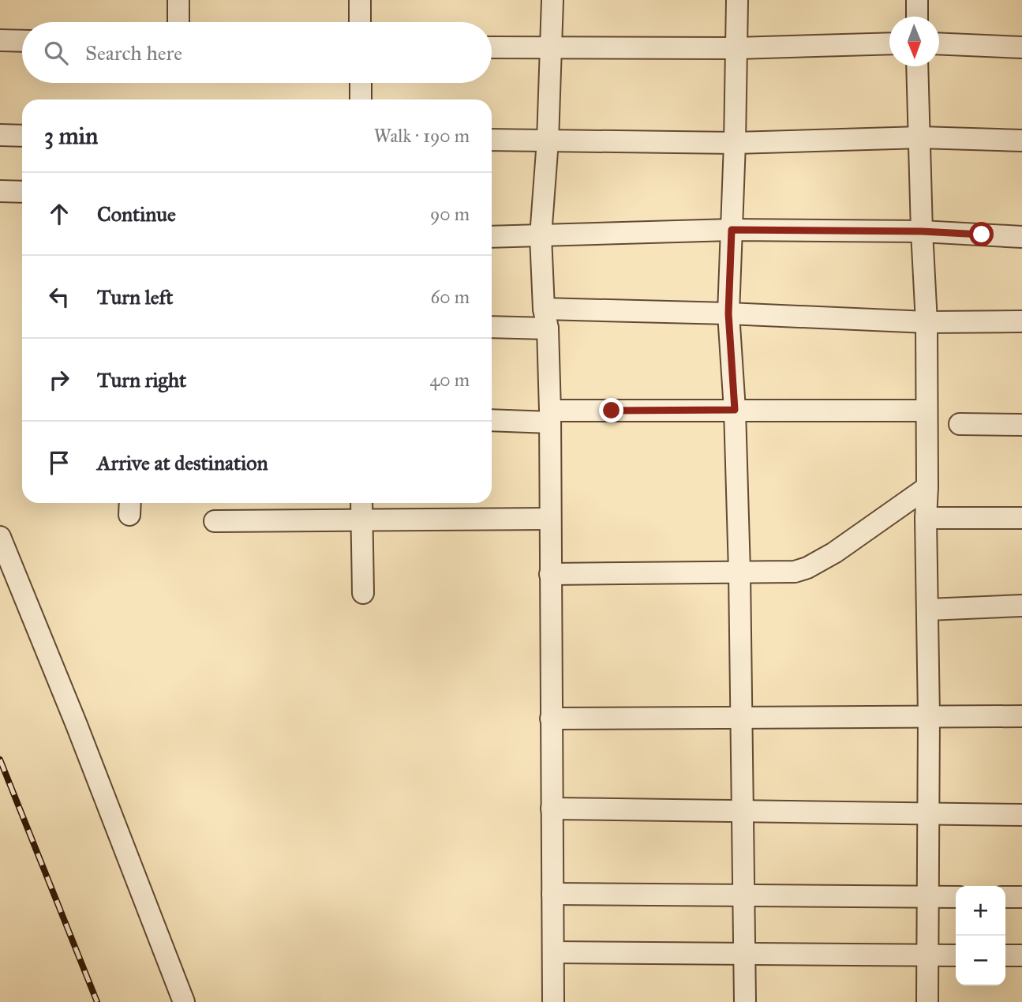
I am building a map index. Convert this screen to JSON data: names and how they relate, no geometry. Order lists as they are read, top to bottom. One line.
{"north":"bottom","page":{"search":"Search here","heading":["3 min","Walk · 190 m"],"list":[["Continue","90 m"],["Turn left","60 m"],["Turn right","40 m"],"Arrive at destination"],"map_buttons":["+","−"]}}
